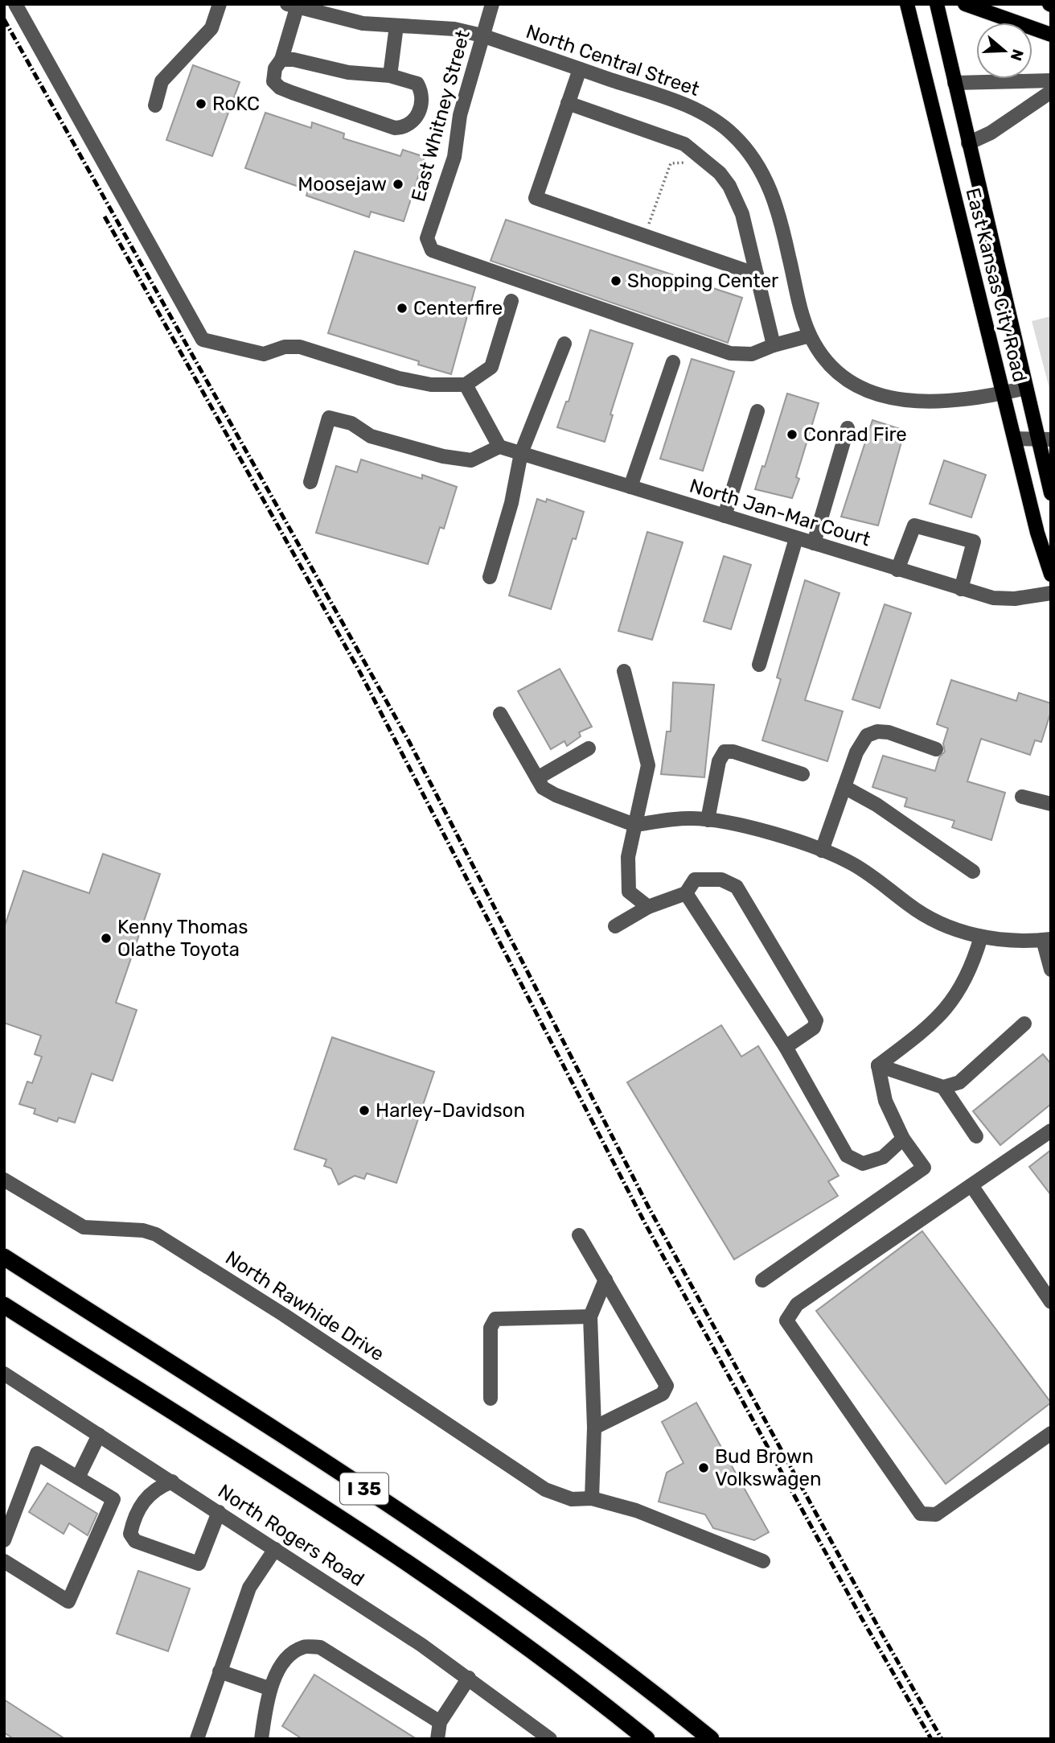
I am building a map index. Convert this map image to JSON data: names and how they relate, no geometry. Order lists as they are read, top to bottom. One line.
{"streets":{"highway":["I 35"],"main road":["East Kansas City Road"],"street":["North Central Street","East Whitney Street","North Jan-Mar Court","North Rawhide Drive","North Rogers Road"]},"crossings":[["North Central Street","East Whitney Street"],["North Central Street","East Kansas City Road"]],"places":["RoKC","Moosejaw","Shopping Center","Centerfire","Conrad Fire","Kenny Thomas Olathe Toyota","Harley-Davidson","Bud Brown Volkswagen"],"north":"right"}
